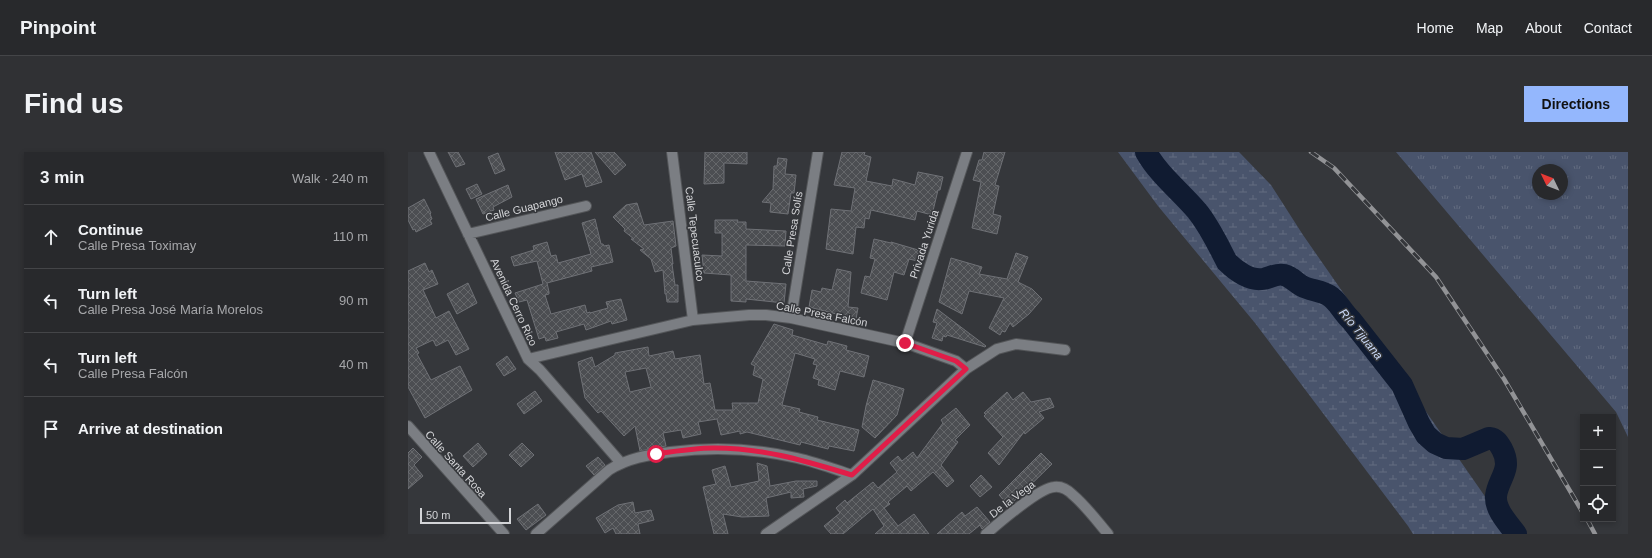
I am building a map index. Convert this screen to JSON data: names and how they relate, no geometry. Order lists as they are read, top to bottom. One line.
{"streets":{"street":["Calle Guapango","Calle Presa Solís","Calle Tepecuaculco","Privada Yurida","Avenida Cerro Rico","Calle Presa Falcón","Calle Santa Rosa","De la Vega"]},"crossings":[["Calle Guapango","Avenida Cerro Rico"],["Calle Presa Solís","Calle Presa Falcón"],["Calle Tepecuaculco","Calle Presa Falcón"],["Privada Yurida","Calle Presa Falcón"],["Avenida Cerro Rico","Calle Presa Falcón"]],"water":["Río Tijuana"],"scale_bar":"50 m","north":"top left","page":{"header":"Pinpoint","nav":["Home","Map","About","Contact"],"buttons":"Directions","title":"Find us","heading":["3 min","Walk · 240 m"],"list":[["Continue","Calle Presa Toximay","110 m"],["Turn left","Calle Presa José María Morelos","90 m"],["Turn left","Calle Presa Falcón","40 m"],"Arrive at destination"],"map_buttons":["+","−"],"scale":"50 m"}}
